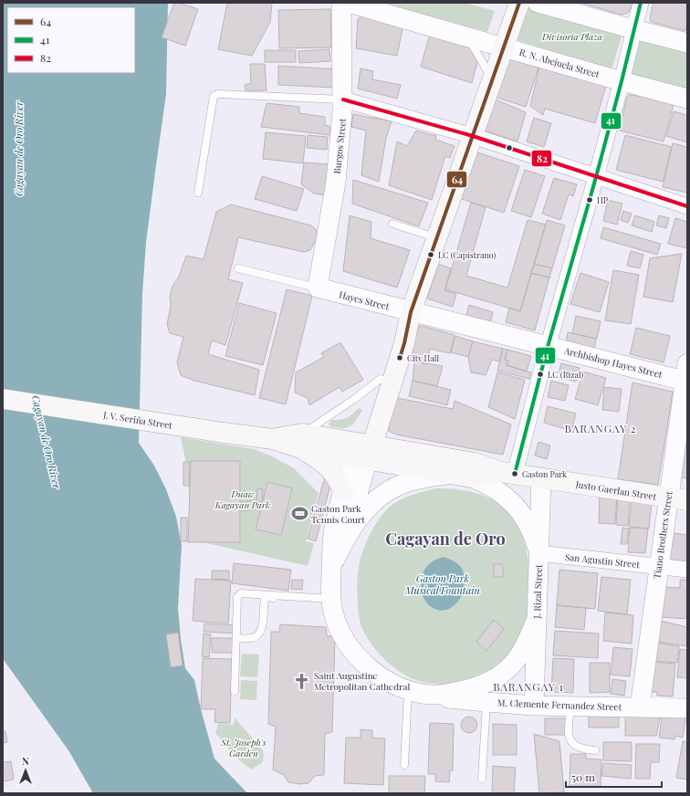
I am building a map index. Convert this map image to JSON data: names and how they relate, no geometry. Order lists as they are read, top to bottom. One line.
{"streets":{"main road":["J. V. Seriña Street","Justo Gaerlan Street"],"street":["R. N. Abejuela Street","Burgos Street","Hayes Street","Archbishop Hayes Street","Tiano Brothers Street","San Agustin Street","J. Rizal Street","M. Clemente Fernandez Street"]},"crossings":[["Burgos Street","Hayes Street"],["Hayes Street","Archbishop Hayes Street"],["Archbishop Hayes Street","Tiano Brothers Street"],["J. V. Seriña Street","Justo Gaerlan Street"],["J. V. Seriña Street","M. Clemente Fernandez Street"],["Justo Gaerlan Street","Tiano Brothers Street"],["Justo Gaerlan Street","J. Rizal Street"],["Justo Gaerlan Street","M. Clemente Fernandez Street"],["Tiano Brothers Street","San Agustin Street"],["Tiano Brothers Street","M. Clemente Fernandez Street"],["San Agustin Street","J. Rizal Street"],["J. Rizal Street","M. Clemente Fernandez Street"]],"districts":["BARANGAY 2","Cagayan de Oro","BARANGAY 1"],"water":["Cagayan de Oro River","Gaston Park Musical Fountain"],"parks":["Divisoria Plaza","Duaw Kagayan Park","St. Joseph's Garden"],"places":{"other":["HP","LC (Capistrano)","City Hall","LC (Rizal)","Gaston Park"],"sports":["Gaston Park Tennis Court"],"church":["Saint Augustine Metropolitan Cathedral"]},"lines":["transit line 64","transit line 41","transit line 82"],"legend":["64","41","82"],"scale_bar":"50 m","north":"top"}
